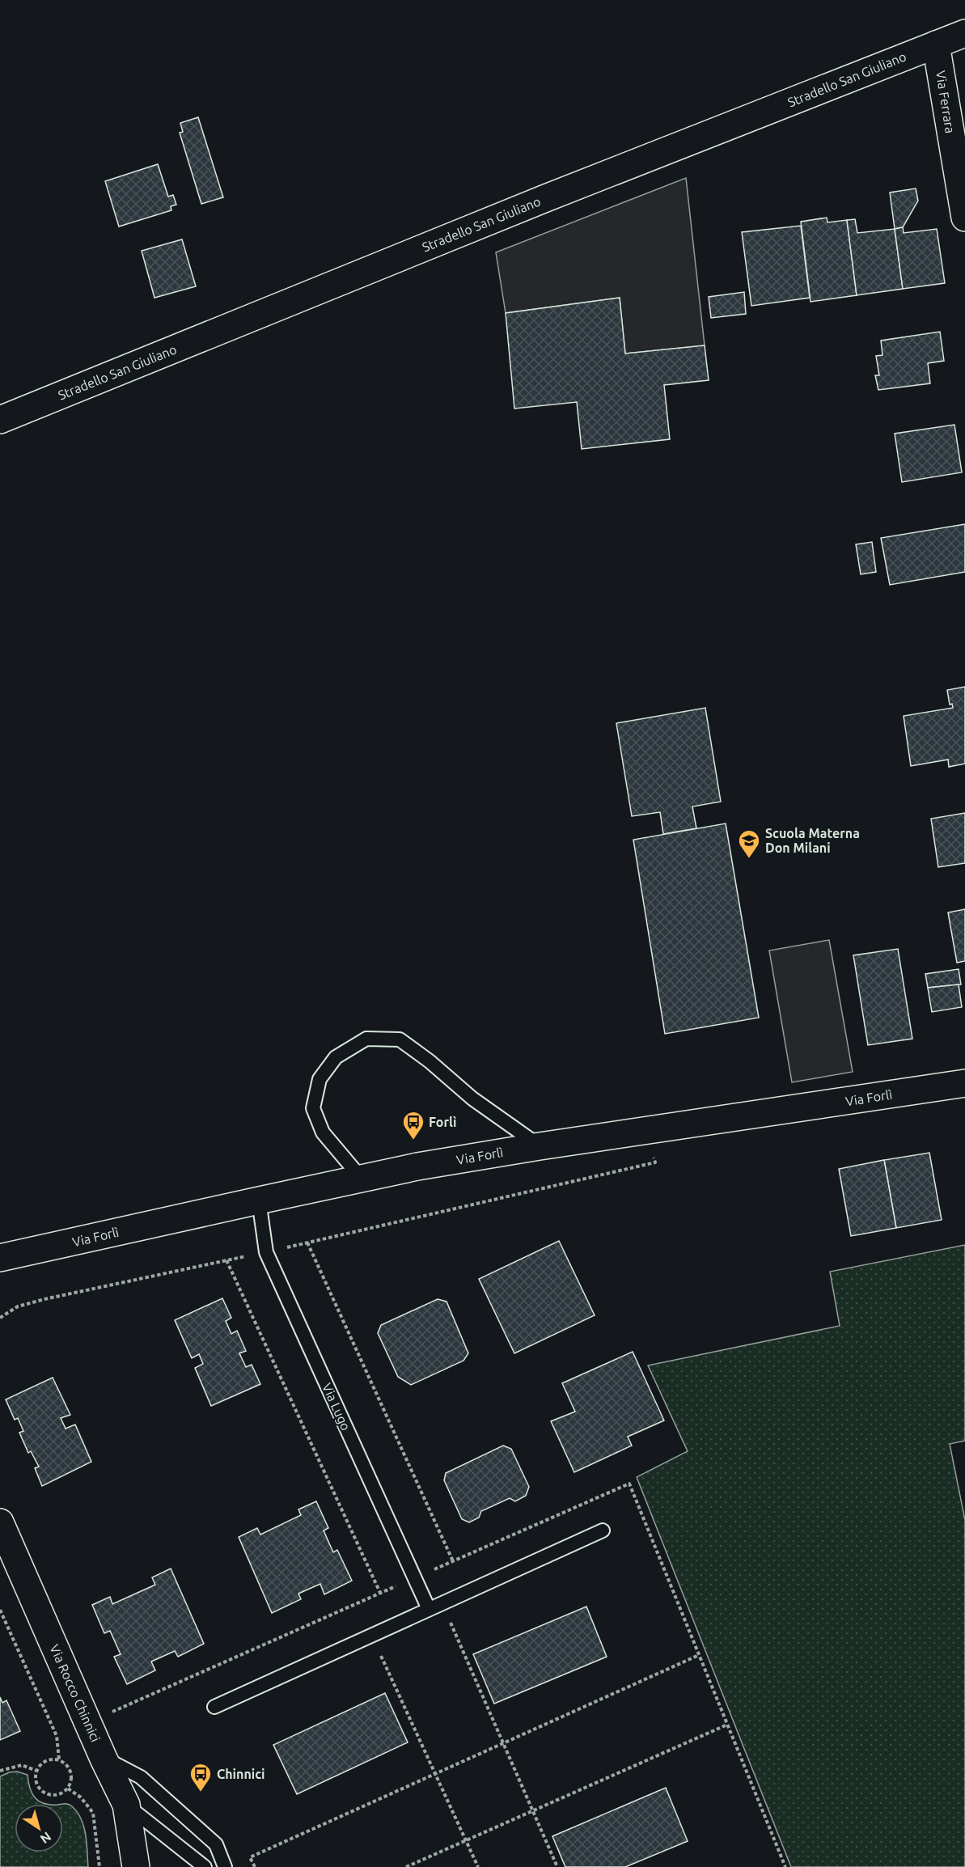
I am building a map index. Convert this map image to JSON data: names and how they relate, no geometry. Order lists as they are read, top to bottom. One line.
{"streets":{"street":["Stradello San Giuliano","Via Ferrara","Via Forlì","Via Rocco Chinnici"],"lane":["Via Lugo"]},"crossings":[["Stradello San Giuliano","Via Ferrara"],["Via Forlì","Via Lugo"]],"places":{"school or university":["Scuola Materna Don Milani"],"bus stop":["Forlì","Chinnici"]},"north":"bottom right"}
